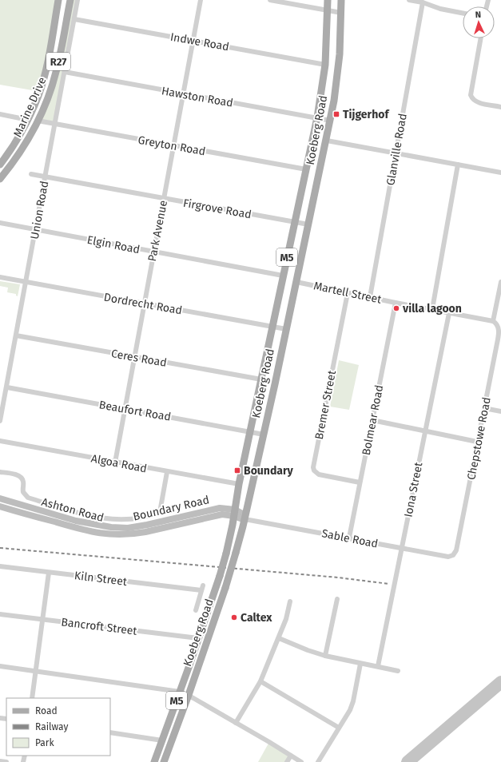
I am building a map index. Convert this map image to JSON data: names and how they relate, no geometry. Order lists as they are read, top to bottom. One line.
{"streets":{"main road":["R27","Marine Drive","Koeberg Road","M5","Boundary Road"],"street":["Indwe Road","Hawston Road","Greyton Road","Glanville Road","Firgrove Road","Union Road","Park Avenue","Elgin Road","Martell Street","Dordrecht Road","Ceres Road","Bremer Street","Beaufort Road","Bolmear Road","Chepstowe Road","Algoa Road","Iona Street","Ashton Road","Sable Road","Kiln Street","Bancroft Street"]},"crossings":[["Indwe Road","Koeberg Road"],["Indwe Road","Union Road"],["Indwe Road","Park Avenue"],["Hawston Road","Koeberg Road"],["Hawston Road","Union Road"],["Hawston Road","Park Avenue"],["Marine Drive","Greyton Road"],["Koeberg Road","Greyton Road"],["Koeberg Road","Firgrove Road"],["Koeberg Road","Elgin Road"],["Koeberg Road","Martell Street"],["Koeberg Road","Dordrecht Road"],["Koeberg Road","Ceres Road"],["Koeberg Road","Beaufort Road"],["Koeberg Road","Algoa Road"],["Koeberg Road","Boundary Road"],["Koeberg Road","Sable Road"],["Koeberg Road","Bancroft Street"],["Greyton Road","Union Road"],["Greyton Road","Park Avenue"],["Glanville Road","Martell Street"],["Firgrove Road","Union Road"],["Firgrove Road","Park Avenue"],["Union Road","Elgin Road"],["Union Road","Dordrecht Road"],["Union Road","Ceres Road"],["Union Road","Beaufort Road"],["Park Avenue","Elgin Road"],["Park Avenue","Dordrecht Road"],["Park Avenue","Ceres Road"],["Park Avenue","Beaufort Road"],["Park Avenue","Algoa Road"],["Martell Street","Bremer Street"],["Martell Street","Bolmear Road"],["Martell Street","Chepstowe Road"],["Martell Street","Iona Street"],["Bremer Street","Bolmear Road"],["Bolmear Road","Sable Road"],["Chepstowe Road","Sable Road"],["Algoa Road","Ashton Road"],["Iona Street","Sable Road"]],"places":{"transit":["Tijgerhof","Boundary"],"other":["villa lagoon","Caltex"]},"legend":["Road","Railway","Park"],"north":"top"}
